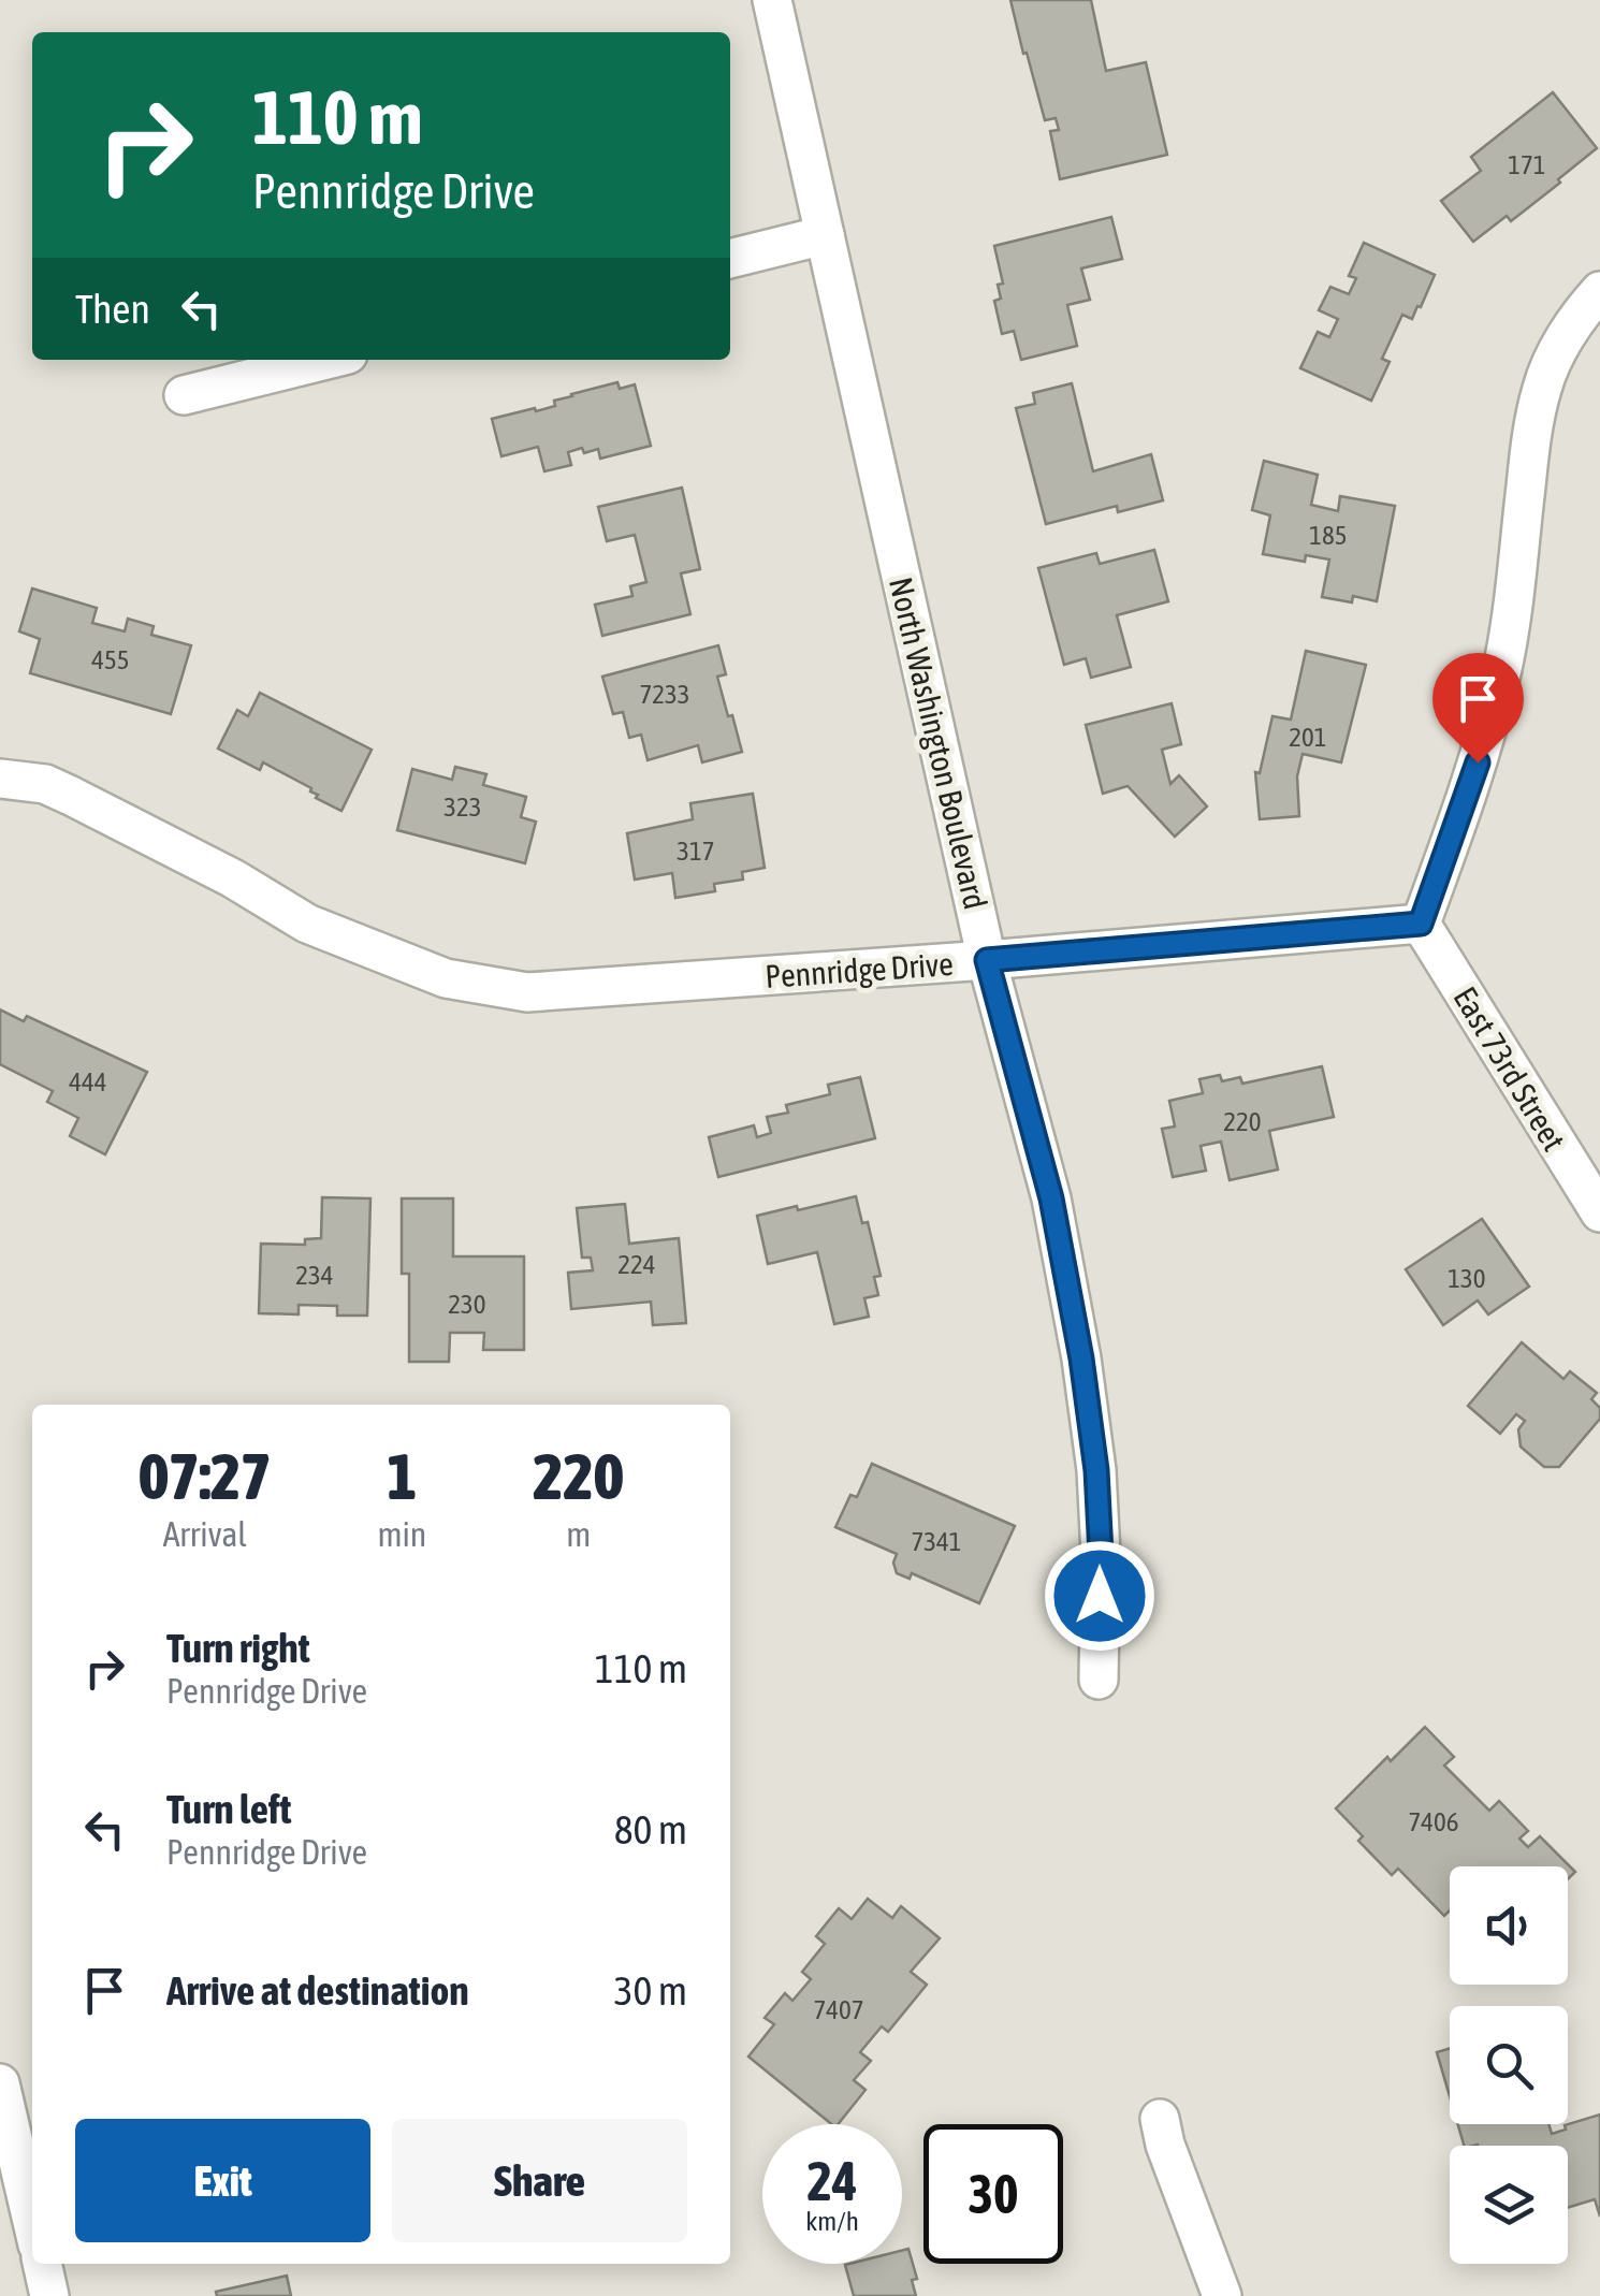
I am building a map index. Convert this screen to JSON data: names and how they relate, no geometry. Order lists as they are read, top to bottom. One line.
{"streets":{"street":["North Washington Boulevard","Pennridge Drive","East 73rd Street"]},"crossings":[["North Washington Boulevard","Pennridge Drive"],["Pennridge Drive","East 73rd Street"]],"house_numbers":["171","185","455","7233","201","323","317","444","220","224","234","130","230","7341","7406","7407"],"page":{"turn":["110 m","Pennridge Drive"],"then":"Then","eta":["07:27","Arrival","1","min","220","m"],"list":[{"name":"Turn right","note":"Pennridge Drive","value":"110 m"},{"name":"Turn left","note":"Pennridge Drive","value":"80 m"},{"name":"Arrive at destination","value":"30 m"}],"buttons":["Exit","Share"],"speed":"24 km/h","limit":"30"}}
